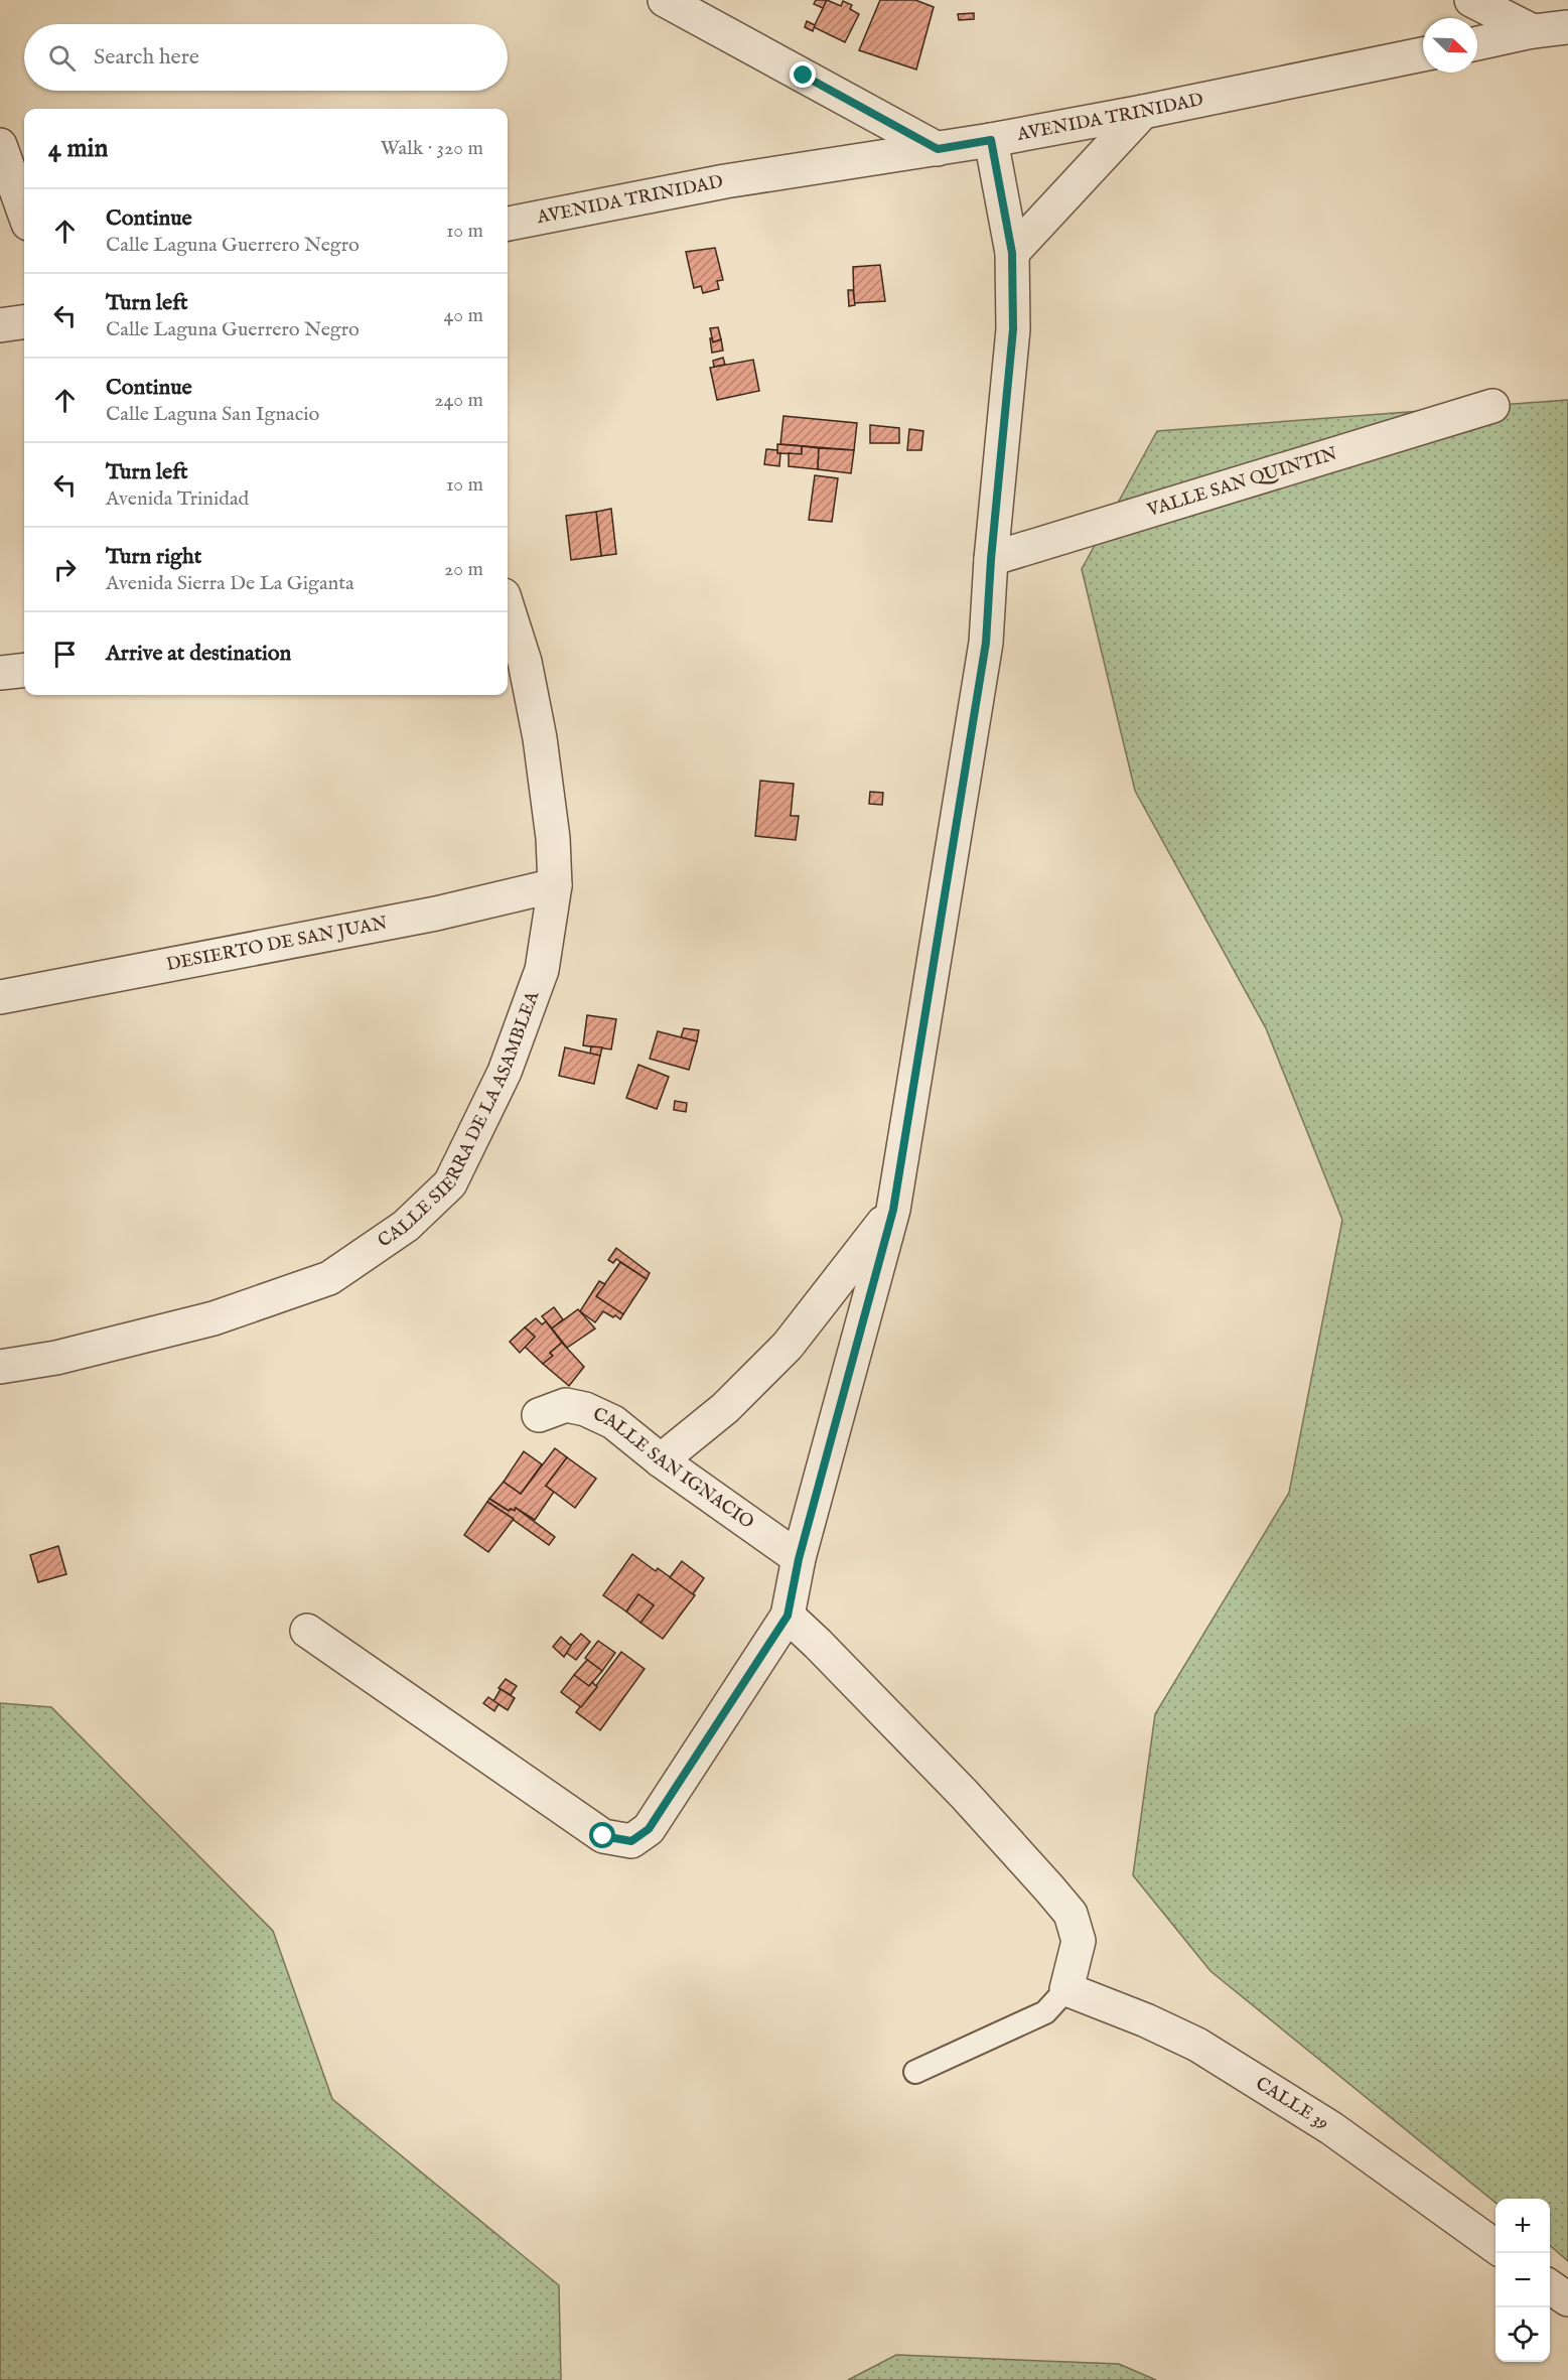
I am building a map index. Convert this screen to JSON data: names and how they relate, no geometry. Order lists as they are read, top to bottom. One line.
{"streets":{"street":["AVENIDA TRINIDAD","VALLE SAN QUINTIN","DESIERTO DE SAN JUAN","CALLE SIERRA DE LA ASAMBLEA","CALLE SAN IGNACIO","CALLE 39"]},"crossings":[["DESIERTO DE SAN JUAN","CALLE SIERRA DE LA ASAMBLEA"]],"north":"bottom right","page":{"search":"Search here","heading":["4 min","Walk · 320 m"],"list":[["Continue","Calle Laguna Guerrero Negro","10 m"],["Turn left","Calle Laguna Guerrero Negro","40 m"],["Continue","Calle Laguna San Ignacio","240 m"],["Turn left","Avenida Trinidad","10 m"],["Turn right","Avenida Sierra De La Giganta","20 m"],"Arrive at destination"],"map_buttons":["+","−"]}}
